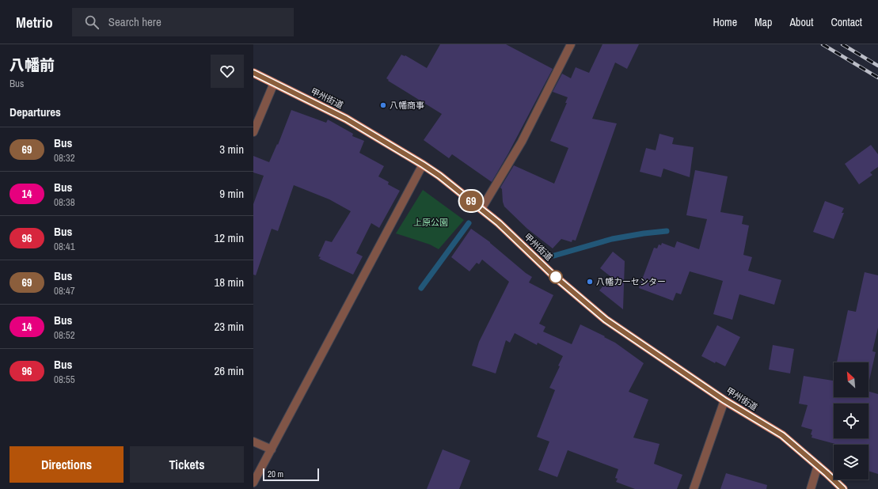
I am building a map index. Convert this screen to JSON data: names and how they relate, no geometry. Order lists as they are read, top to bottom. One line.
{"streets":{"highway":["甲州街道"]},"parks":["上原公園"],"places":["八幡商事","八幡カーセンター"],"lines":["bus line 69"],"scale_bar":"20 m","north":"top left","page":{"header":"Metrio","search":"Search here","nav":["Home","Map","About","Contact"],"heading":[["八幡前","Bus"],"Departures"],"on_map":"69","list":[{"mark":"69","name":"Bus","note":"08:32","value":"3 min"},{"mark":"14","name":"Bus","note":"08:38","value":"9 min"},{"mark":"96","name":"Bus","note":"08:41","value":"12 min"},{"mark":"69","name":"Bus","note":"08:47","value":"18 min"},{"mark":"14","name":"Bus","note":"08:52","value":"23 min"},{"mark":"96","name":"Bus","note":"08:55","value":"26 min"}],"buttons":["Directions","Tickets"],"scale":"20 m"}}
